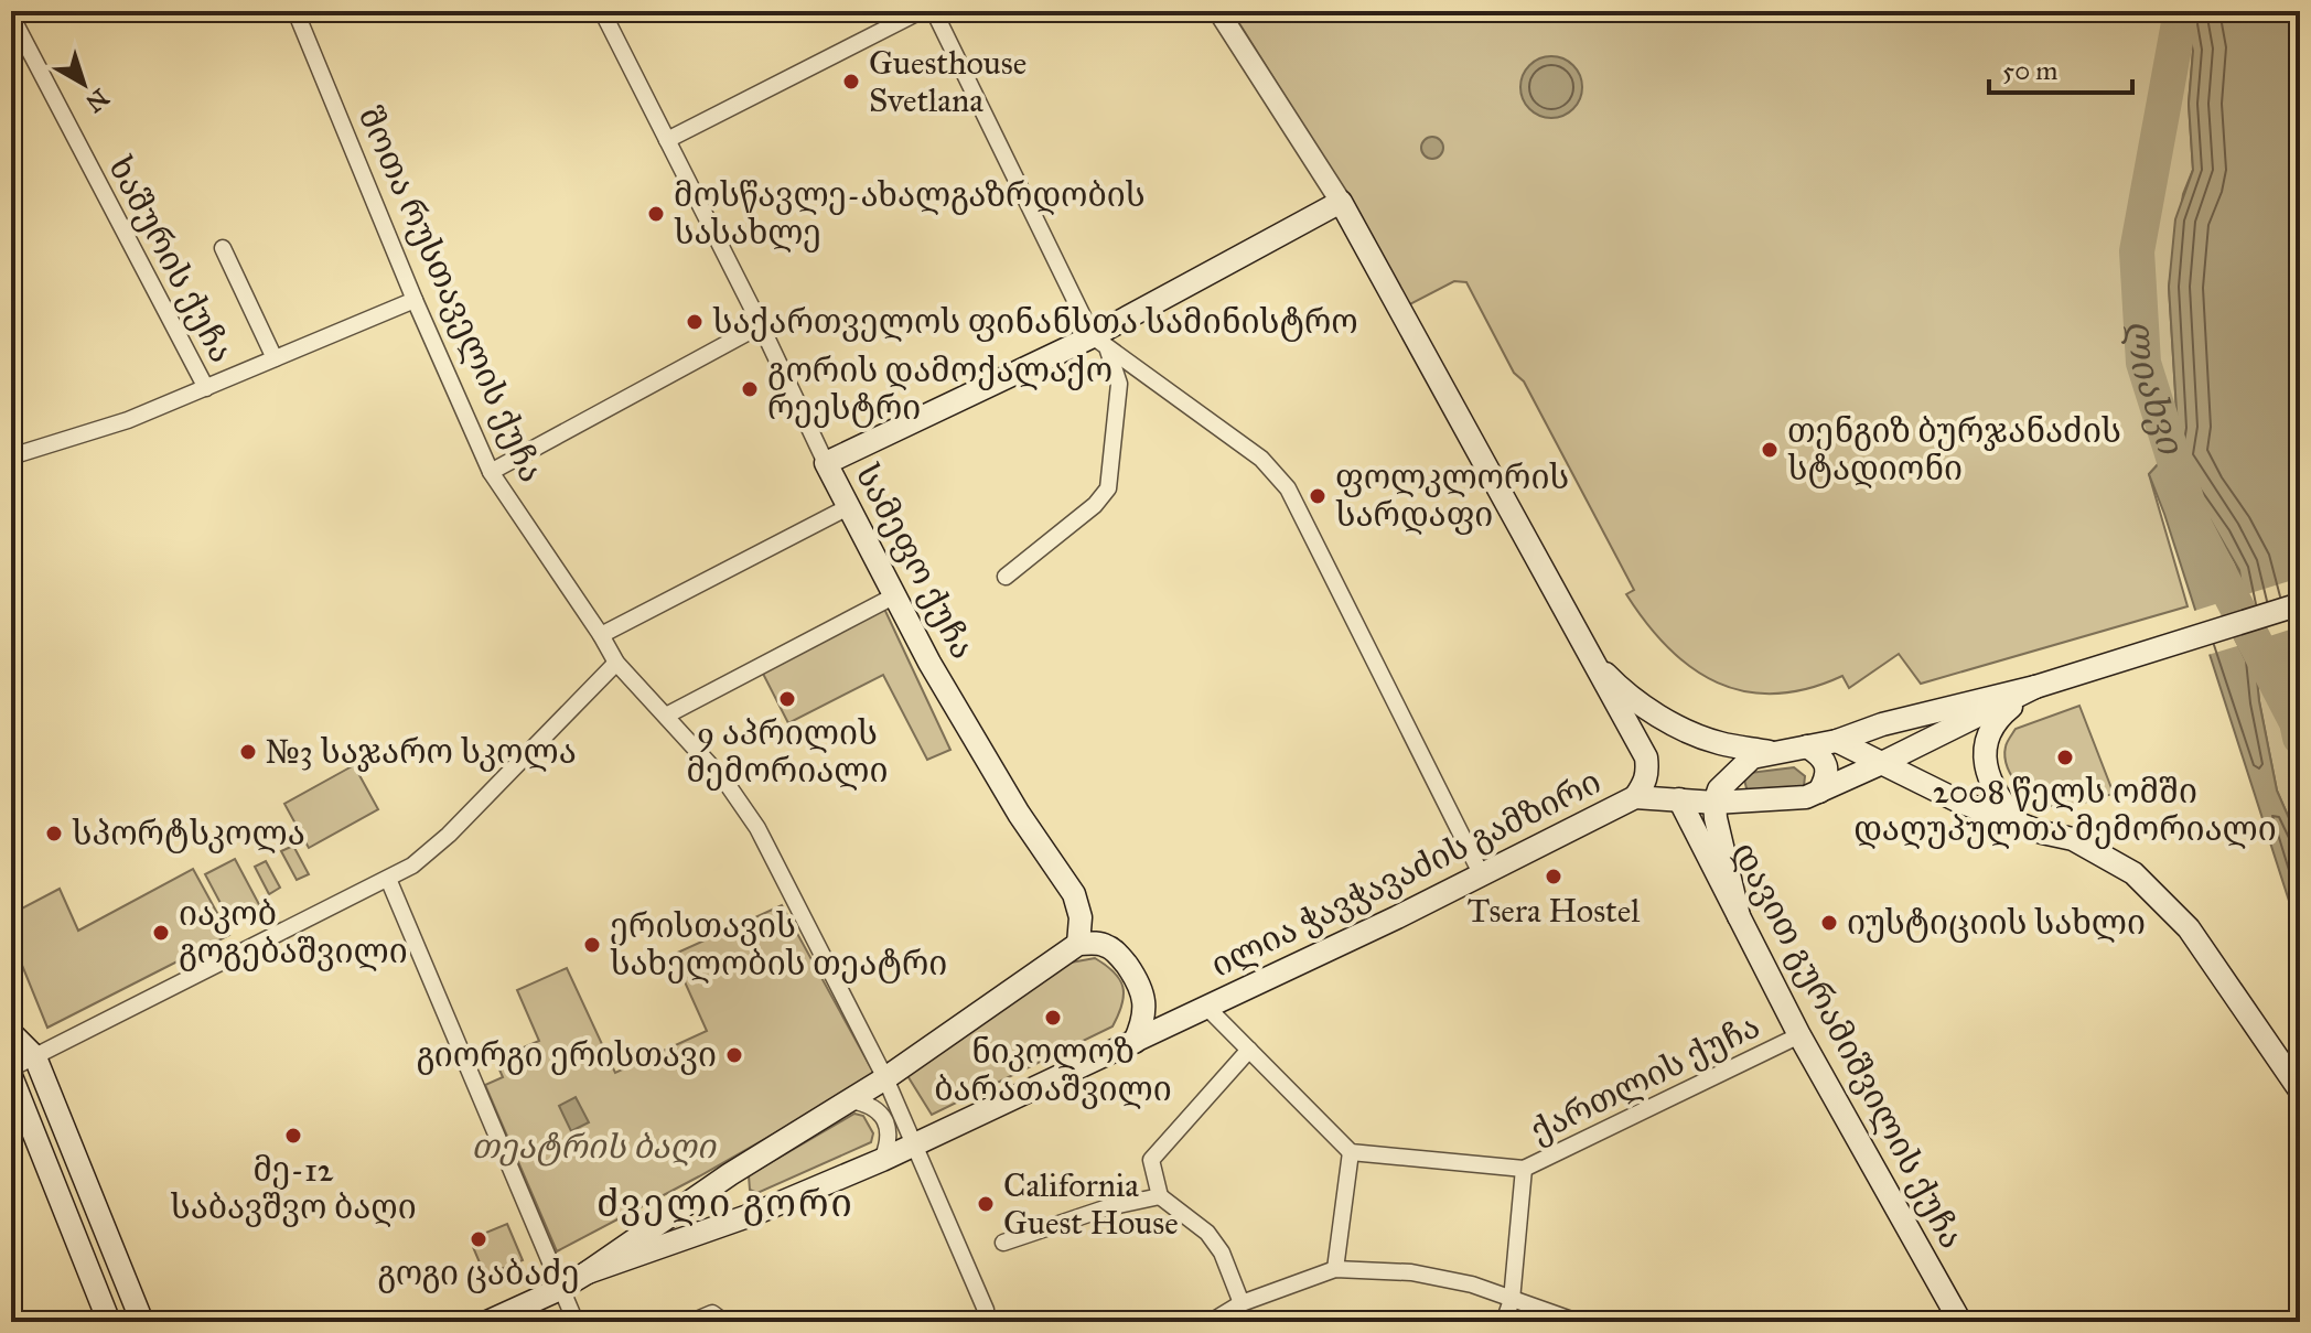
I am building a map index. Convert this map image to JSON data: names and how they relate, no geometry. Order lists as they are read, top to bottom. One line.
{"streets":{"main road":["სამეფო ქუჩა","ილია ჭავჭავაძის გამზირი","დავით გურამიშვილის ქუჩა"],"street":["ხაშურის ქუჩა","შოთა რუსთაველის ქუჩა","ქართლის ქუჩა"]},"crossings":[["შოთა რუსთაველის ქუჩა","ილია ჭავჭავაძის გამზირი"],["სამეფო ქუჩა","ილია ჭავჭავაძის გამზირი"],["ილია ჭავჭავაძის გამზირი","დავით გურამიშვილის ქუჩა"],["დავით გურამიშვილის ქუჩა","ქართლის ქუჩა"]],"districts":["ძველი გორი"],"water":["ლიახვი"],"parks":["თეატრის ბაღი"],"places":["Guesthouse Svetlana","მოსწავლე-ახალგაზრდობის სასახლე","საქართველოს ფინანსთა სამინისტრო","გორის დამოქალაქო რეესტრი","თენგიზ ბურჯანაძის სტადიონი","ფოლკლორის სარდაფი","9 აპრილის მემორიალი","№3 საჯარო სკოლა","2008 წელს ომში დაღუპულთა მემორიალი","სპორტსკოლა","Tsera Hostel","იუსტიციის სახლი","იაკობ გოგებაშვილი","ერისთავის სახელობის თეატრი","ნიკოლოზ ბარათაშვილი","გიორგი ერისთავი","მე-12 საბავშვო ბაღი","California Guest House","გოგი ცაბაძე"],"scale_bar":"50 m","north":"bottom right"}
